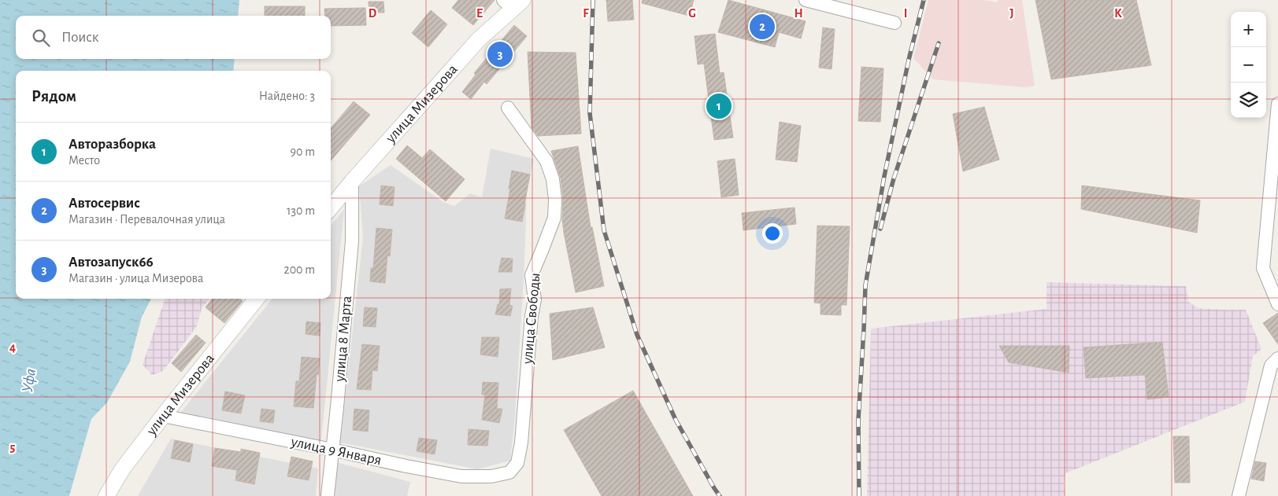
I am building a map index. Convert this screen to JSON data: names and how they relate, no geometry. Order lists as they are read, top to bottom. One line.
{"streets":{"street":["улица Мизерова","улица Свободы","улица 8 Марта","улица 9 Января"]},"crossings":[["улица Мизерова","улица 8 Марта"],["улица Мизерова","улица 9 Января"],["улица Свободы","улица 9 Января"],["улица 8 Марта","улица 9 Января"]],"water":["Уфа"],"page":{"map_buttons":["+","−"],"pins":["2","3","1"],"search":"Поиск","heading":["Рядом","Найдено: 3"],"list":[{"mark":"1","name":"Авторазборка","note":"Место","value":"90 m"},{"mark":"2","name":"Автосервис","note":"Магазин · Перевалочная улица","value":"130 m"},{"mark":"3","name":"Автозапуск66","note":"Магазин · улица Мизерова","value":"200 m"}]},"grid":{"columns":["D","E","F","G","H","I","J","K"],"rows":["4","5"]}}
